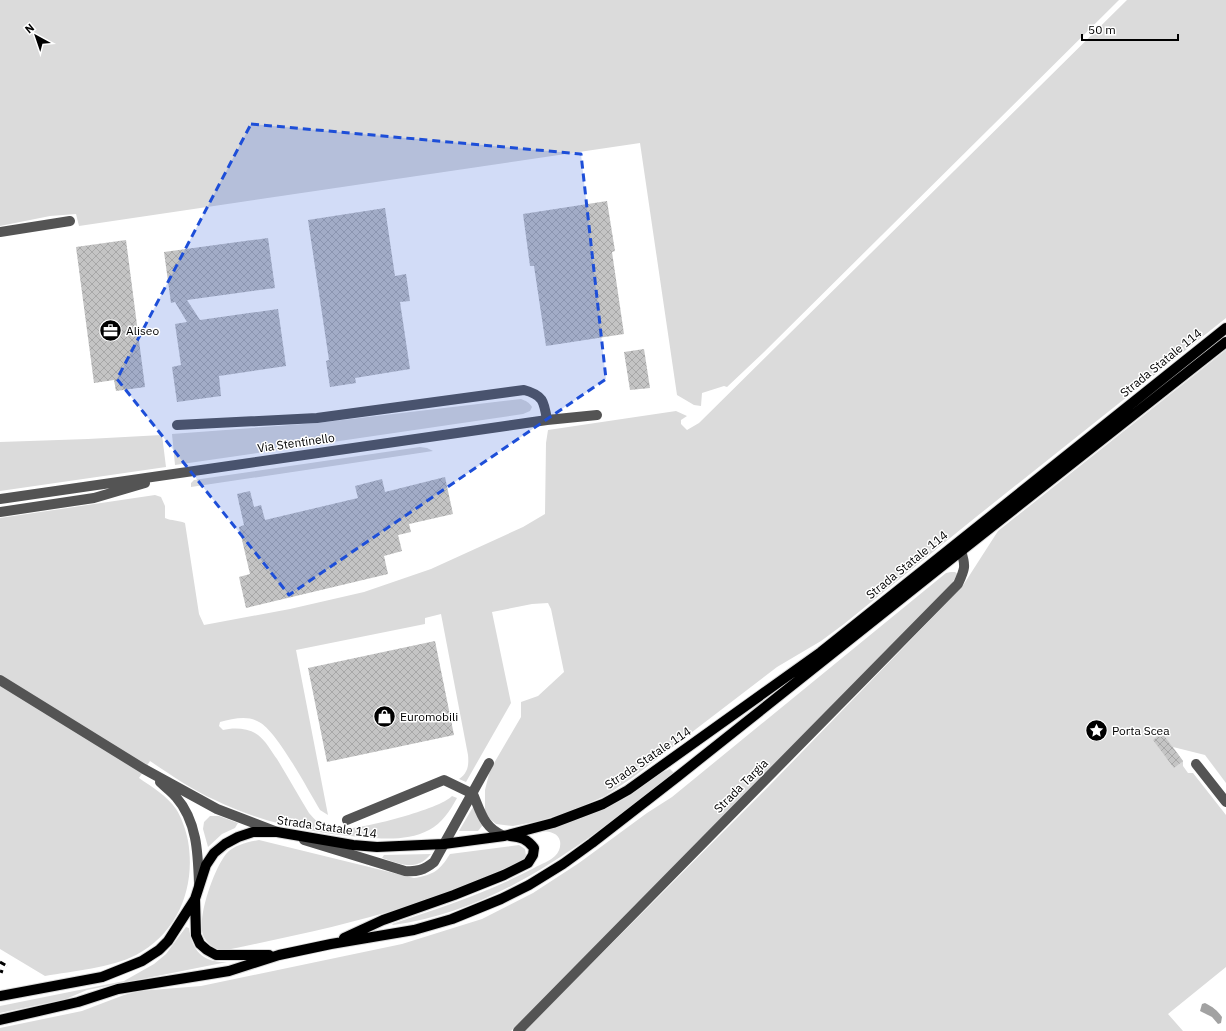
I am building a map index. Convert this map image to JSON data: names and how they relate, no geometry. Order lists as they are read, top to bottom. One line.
{"streets":{"main road":["Strada Statale 114"],"street":["Via Stentinello","Strada Targia"]},"crossings":[["Strada Statale 114","Strada Targia"]],"places":{"office":["Aliseo"],"shop":["Euromobili"],"place":["Porta Scea"]},"scale_bar":"50 m","north":"top left"}
